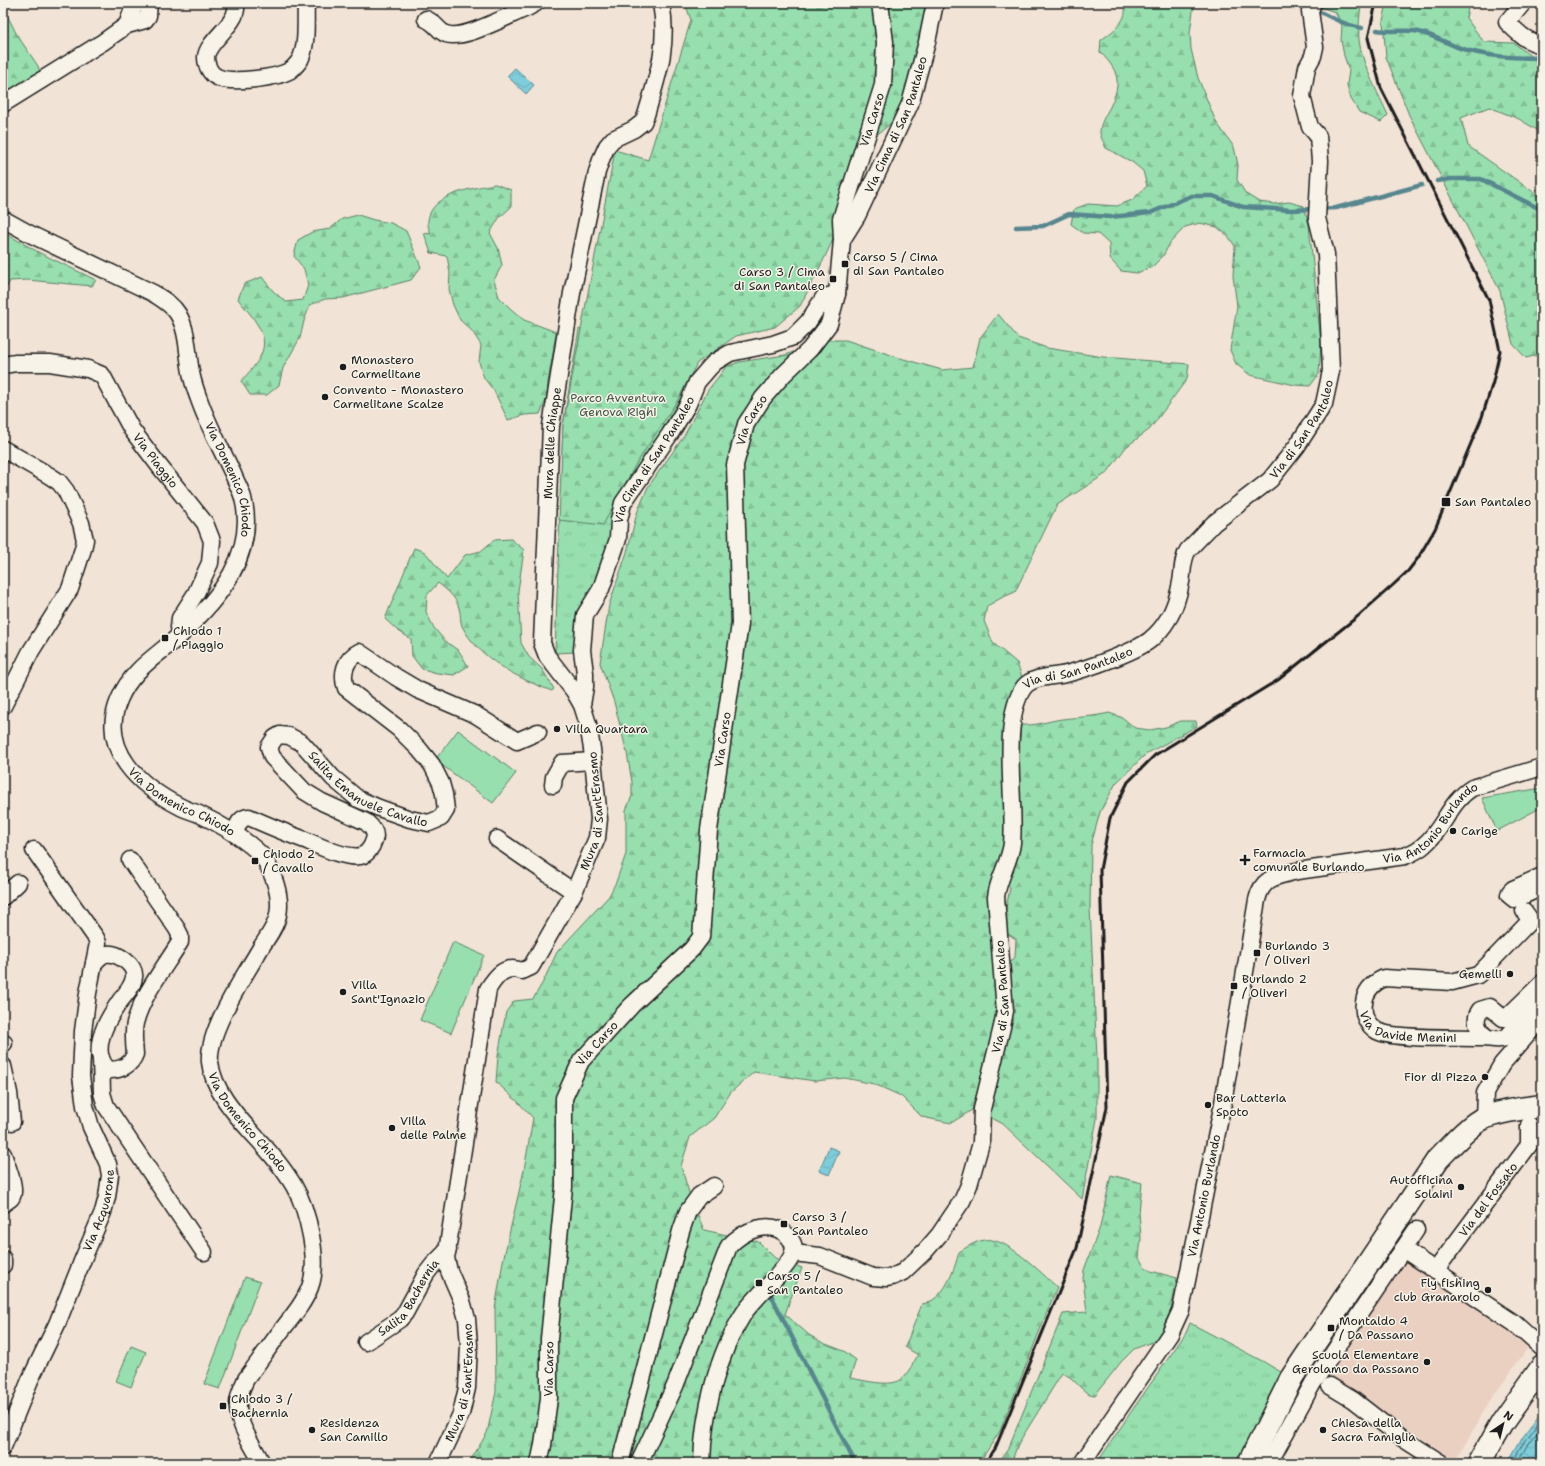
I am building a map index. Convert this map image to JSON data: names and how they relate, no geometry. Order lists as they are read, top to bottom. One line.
{"streets":{"street":["Via Carso","Via Cima di San Pantaleo","Via di San Pantaleo","Mura delle Chiappe","Via Piaggio","Via Domenico Chiodo","Salita Emanuele Cavallo","Mura di Sant'Erasmo","Via Antonio Burlando","Via Davide Menini","Via del Fossato","Via Acquarone","Salita Bachernia"]},"crossings":[["Via Carso","Via Cima di San Pantaleo"],["Via Cima di San Pantaleo","Mura delle Chiappe"],["Via Cima di San Pantaleo","Mura di Sant'Erasmo"],["Mura delle Chiappe","Mura di Sant'Erasmo"],["Via Piaggio","Via Domenico Chiodo"],["Via Domenico Chiodo","Salita Emanuele Cavallo"],["Mura di Sant'Erasmo","Salita Bachernia"]],"parks":["Parco Avventura Genova Righi"],"places":{"transit":["Carso 5 / Cima di San Pantaleo","Carso 3 / Cima di San Pantaleo","San Pantaleo","Chiodo 1 / Piaggio","Chiodo 2 / Cavallo","Burlando 3 / Oliveri","Burlando 2 / Oliveri","Carso 3 / San Pantaleo","Carso 5 / San Pantaleo","Montaldo 4 / Da Passano","Chiodo 3 / Bachernia"],"other":["Monastero Carmelitane","Convento - Monastero Carmelitane Scalze","Villa Quartara","Carige","Gemelli","Villa Sant'Ignazio","Fior di Pizza","Bar Latteria Spoto","Villa delle Palme","Autofficina Solaini","Fly fishing club Granarolo","Scuola Elementare Gerolamo da Passano","Residenza San Camillo","Chiesa della Sacra Famiglia"],"health":["Farmacia comunale Burlando"]},"north":"top right"}
